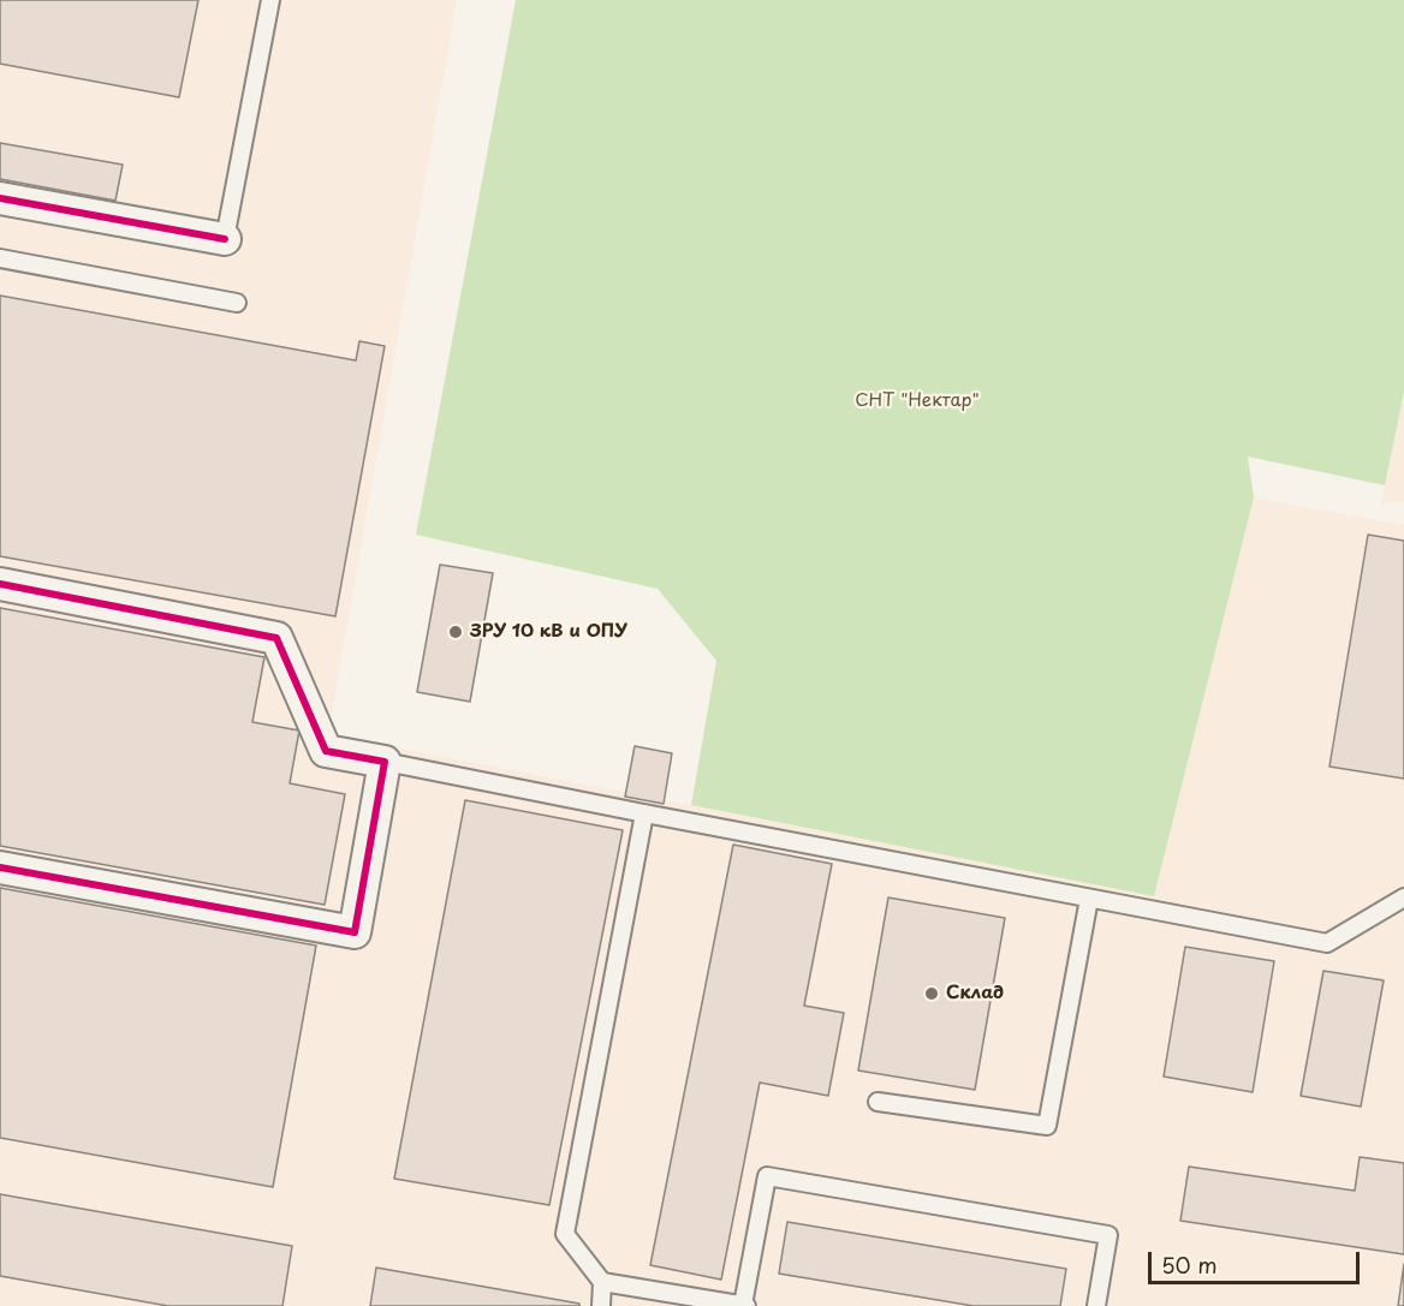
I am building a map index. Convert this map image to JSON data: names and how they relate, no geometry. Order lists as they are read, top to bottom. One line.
{"parks":["СНТ \"Нектар\""],"places":["ЗРУ 10 кВ и ОПУ","Склад"],"scale_bar":"50 m"}
